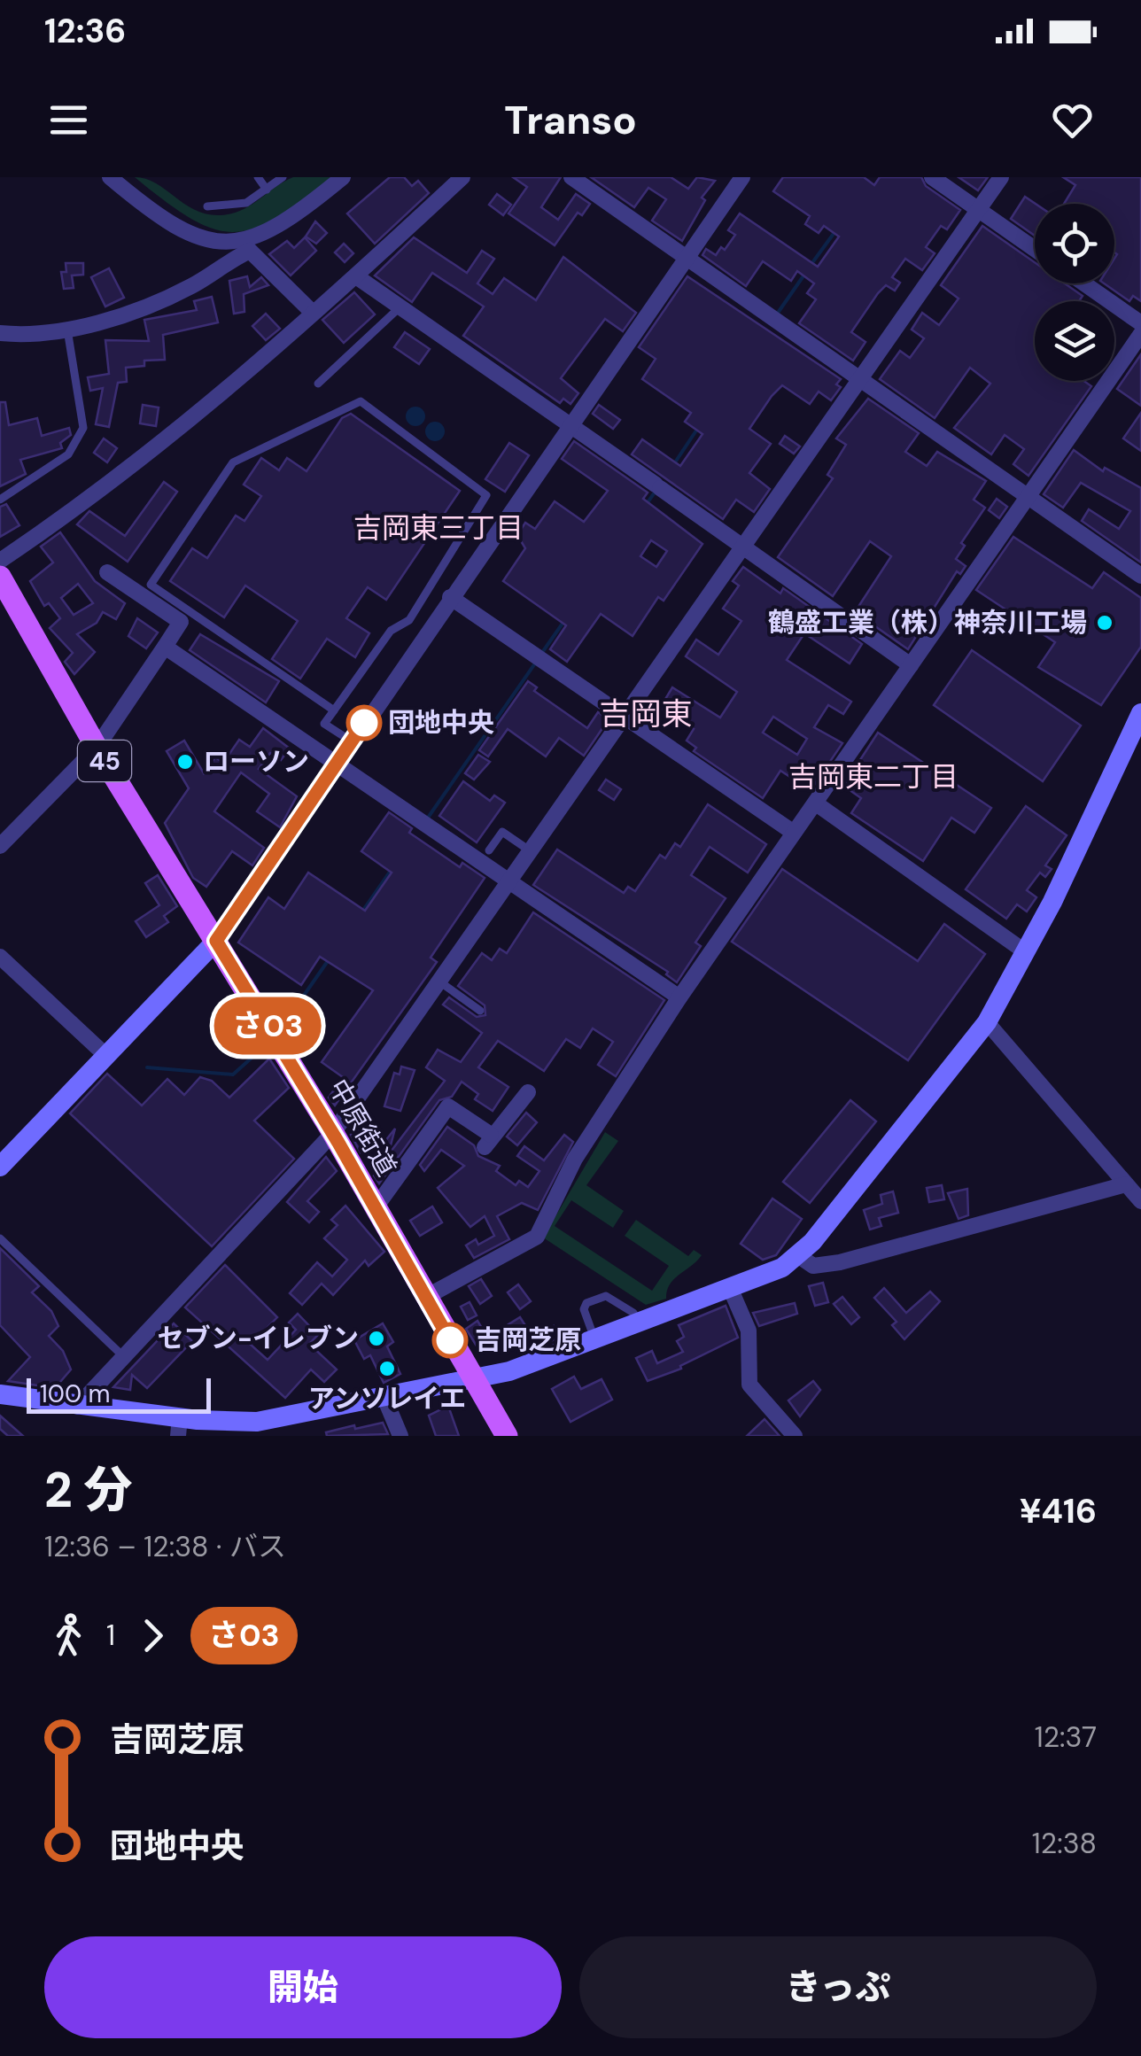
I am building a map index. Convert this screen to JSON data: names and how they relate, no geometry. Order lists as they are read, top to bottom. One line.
{"streets":{"main road":["45","中原街道"]},"districts":["吉岡東三丁目","吉岡東","吉岡東二丁目"],"places":["鶴盛工業（株）神奈川工場","団地中央","ローソン","セブン-イレブン","吉岡芝原","アンソレイエ"],"lines":["bus line さ03"],"scale_bar":"100 m","page":{"status":"12:36","header":"Transo","on_map":"さ03","scale":"100 m","heading":["2 分","12:36 – 12:38 · バス","¥416"],"legs":["1","さ03"],"list":[{"name":"吉岡芝原","value":"12:37"},{"name":"団地中央","value":"12:38"}],"buttons":["開始","きっぷ"]}}
